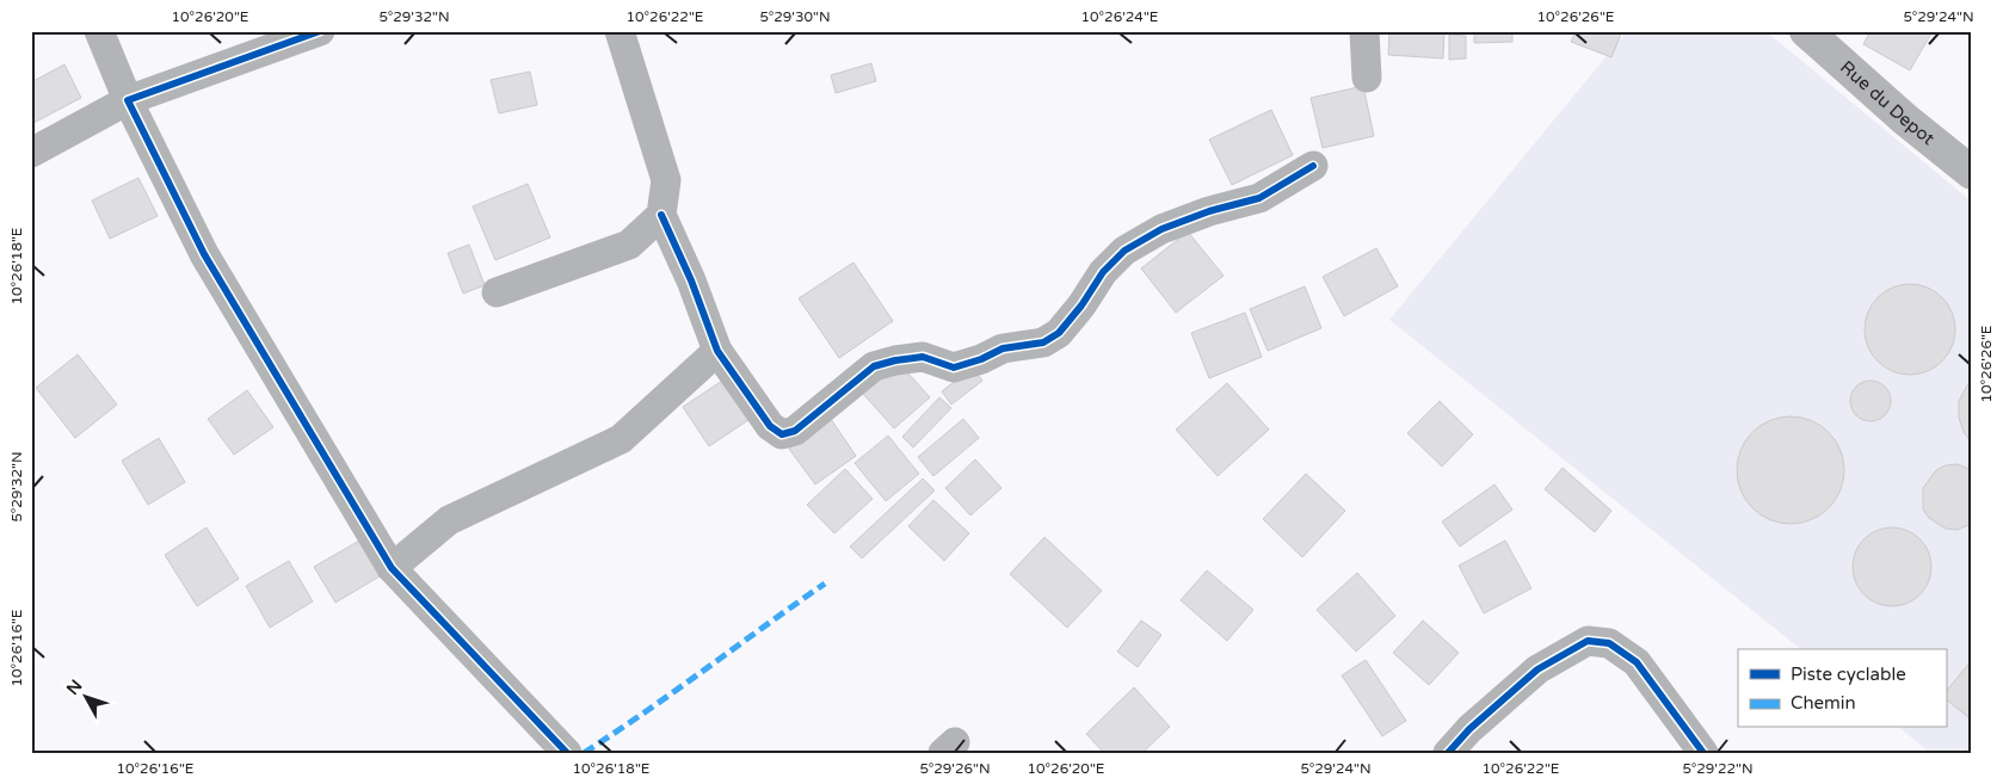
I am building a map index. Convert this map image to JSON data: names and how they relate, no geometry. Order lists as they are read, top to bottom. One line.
{"streets":{"street":["Rue du Depot"]},"legend":["Piste cyclable","Chemin"],"north":"top left","coordinates":["10°26'20\"E","5°29'32\"N","10°26'22\"E","5°29'30\"N","10°26'24\"E","10°26'26\"E","5°29'24\"N","10°26'18\"E","10°26'16\"E","5°29'26\"N","5°29'22\"N"]}
